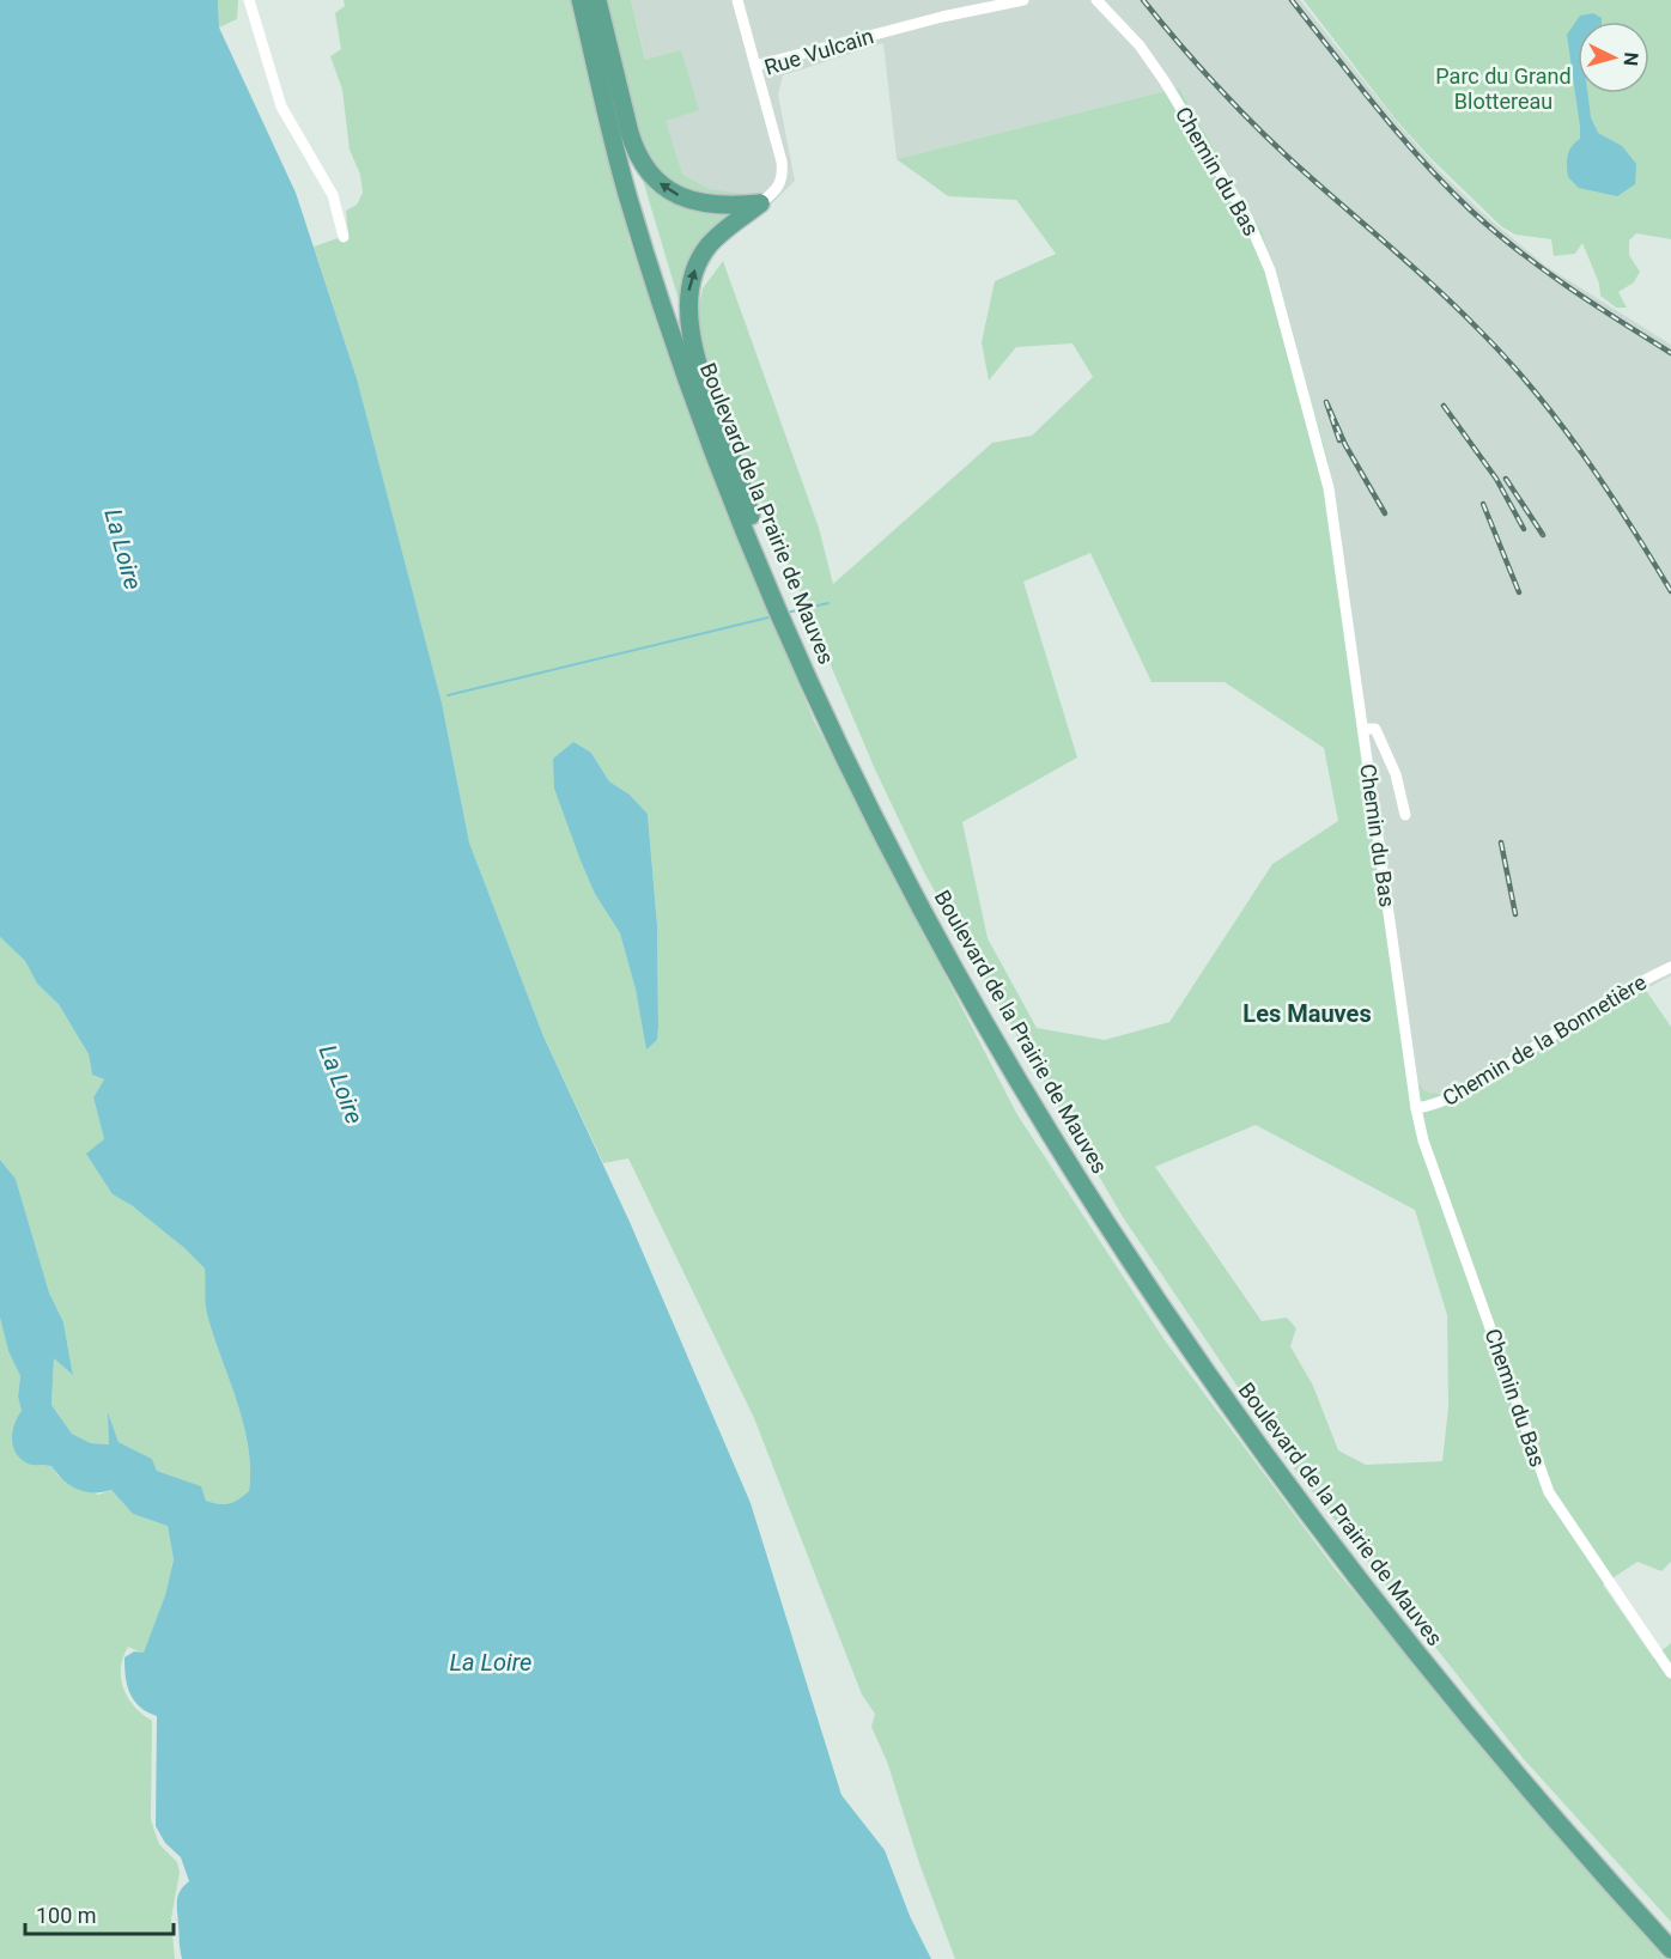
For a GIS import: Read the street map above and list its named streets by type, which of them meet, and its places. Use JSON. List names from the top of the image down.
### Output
{
  "streets": {
    "main road": ["Boulevard de la Prairie de Mauves"],
    "street": ["Rue Vulcain", "Chemin du Bas", "Chemin de la Bonnetière"]
  },
  "crossings": [
    ["Chemin du Bas", "Chemin de la Bonnetière"]
  ],
  "districts": ["Les Mauves"],
  "water": ["La Loire"],
  "parks": ["Parc du Grand Blottereau"],
  "scale_bar": "100 m",
  "north": "right"
}
